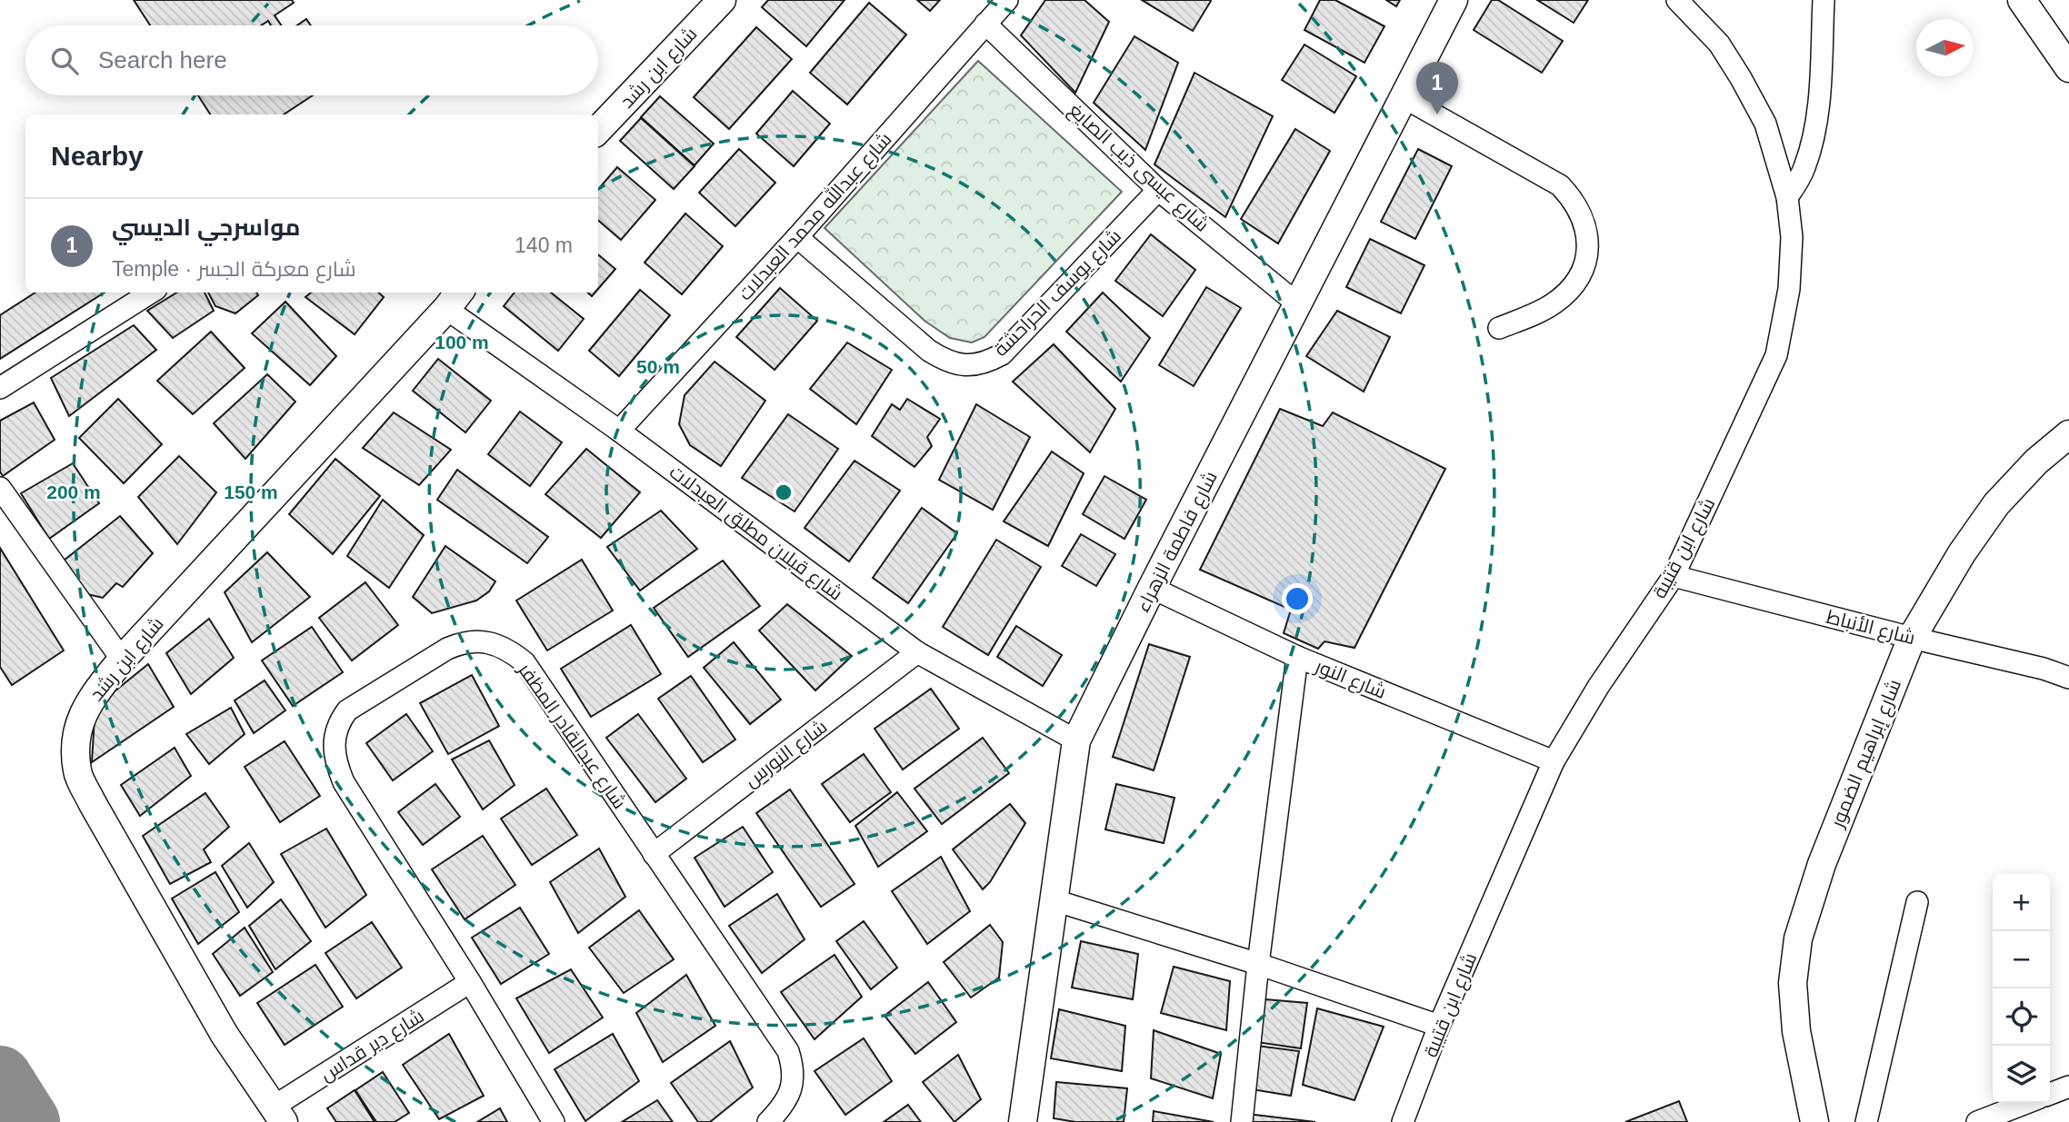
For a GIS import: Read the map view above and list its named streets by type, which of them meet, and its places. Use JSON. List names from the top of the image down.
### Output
{
  "streets": {
    "street": [
      "شارع ابن رشد",
      "شارع عيسى ذيب الصايغ",
      "شارع عبدالله محمد العبدلات",
      "شارع يوسف الحراحشة",
      "شارع قبلان مطلق العبدلات",
      "شارع فاطمة الزهراء",
      "شارع ابن قتيبة",
      "شارع الأنباط",
      "شارع النور",
      "شارع عبدالقادر المظفر",
      "شارع النورس",
      "شارع إبراهيم الضمور",
      "شارع دير قداس"
    ]
  },
  "crossings": [
    ["شارع ابن رشد", "شارع قبلان مطلق العبدلات"],
    ["شارع ابن رشد", "شارع دير قداس"],
    ["شارع عيسى ذيب الصايغ", "شارع عبدالله محمد العبدلات"],
    ["شارع عيسى ذيب الصايغ", "شارع يوسف الحراحشة"],
    ["شارع عيسى ذيب الصايغ", "شارع فاطمة الزهراء"],
    ["شارع عبدالله محمد العبدلات", "شارع يوسف الحراحشة"],
    ["شارع عبدالله محمد العبدلات", "شارع قبلان مطلق العبدلات"],
    ["شارع قبلان مطلق العبدلات", "شارع فاطمة الزهراء"],
    ["شارع قبلان مطلق العبدلات", "شارع النورس"],
    ["شارع فاطمة الزهراء", "شارع النور"],
    ["شارع ابن قتيبة", "شارع الأنباط"],
    ["شارع ابن قتيبة", "شارع النور"],
    ["شارع الأنباط", "شارع إبراهيم الضمور"],
    ["شارع عبدالقادر المظفر", "شارع النورس"],
    ["شارع عبدالقادر المظفر", "شارع دير قداس"]
  ],
  "north": "right",
  "page": {
    "search": "Search here",
    "pins": "1",
    "heading": "Nearby",
    "list": [
      {
        "mark": "1",
        "name": "مواسرجي الديسي",
        "note": "Temple · شارع معركة الجسر",
        "value": "140 m"
      }
    ],
    "map_buttons": ["+", "−"]
  },
  "rings": [
    "100 m",
    "50 m",
    "200 m",
    "150 m"
  ]
}
